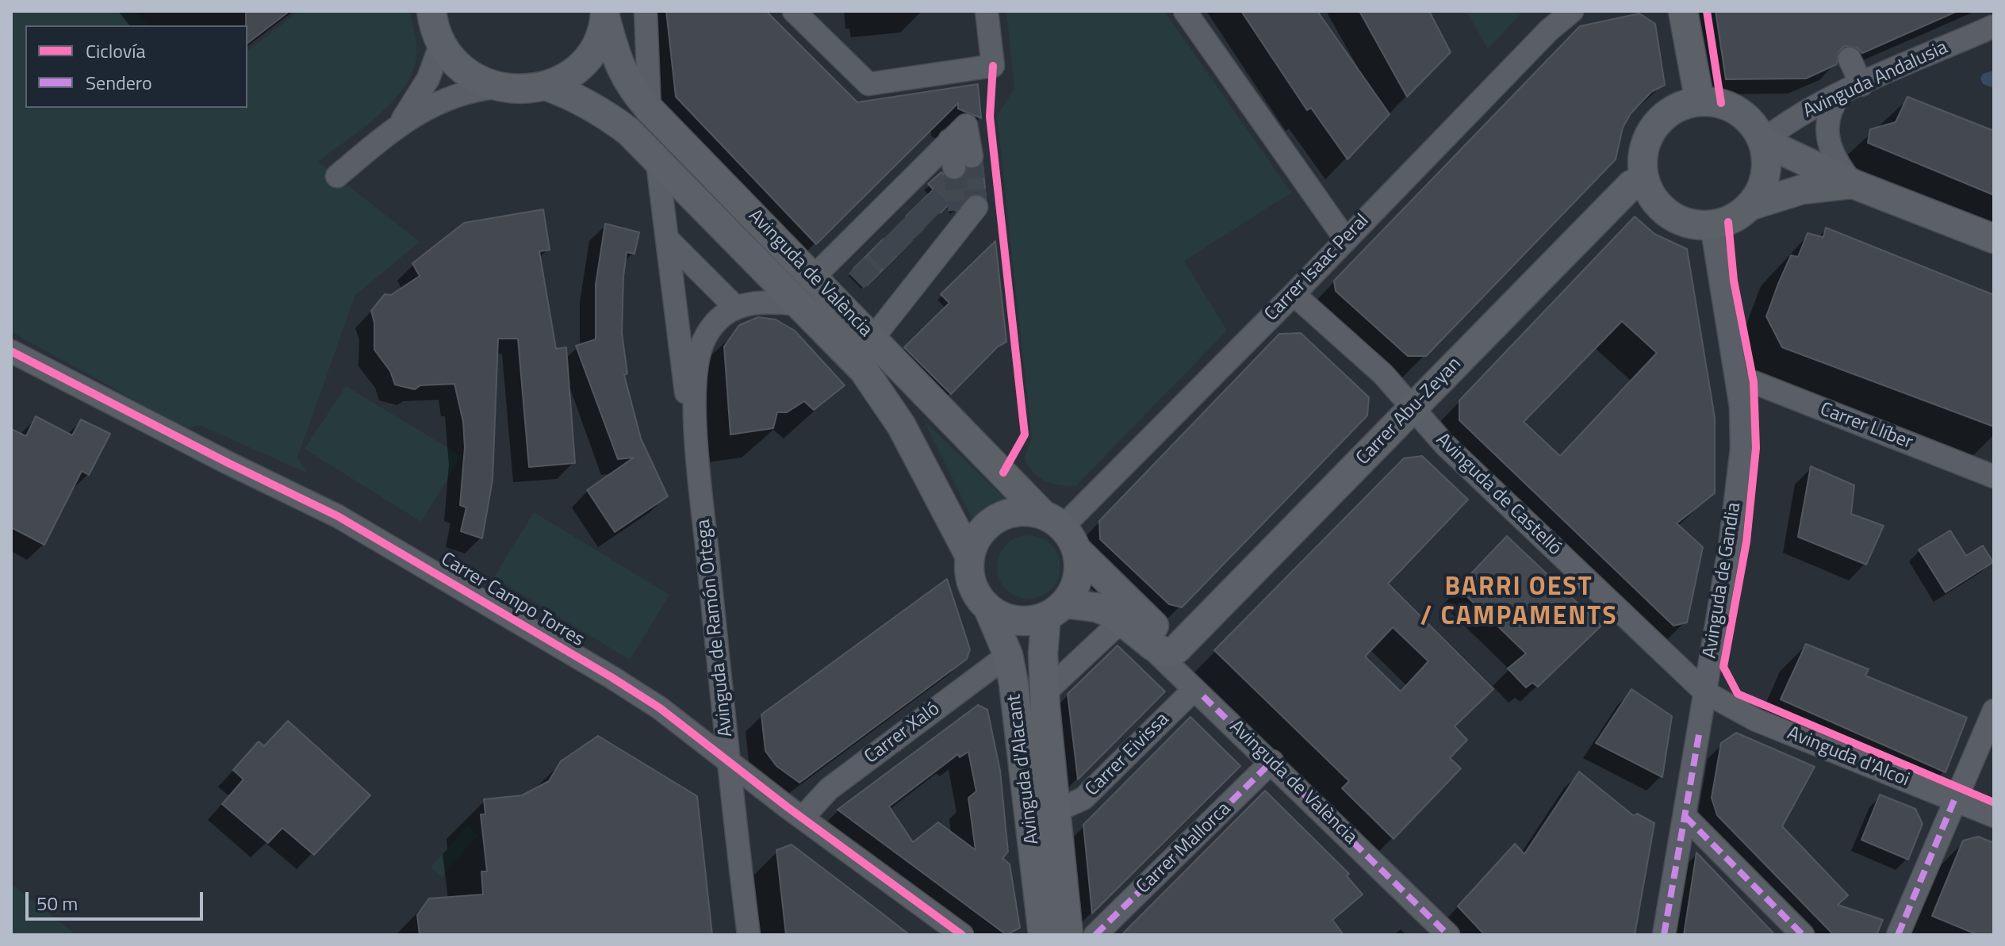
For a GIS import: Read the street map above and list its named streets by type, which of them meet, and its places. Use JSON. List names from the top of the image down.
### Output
{
  "streets": {
    "main road": ["Avinguda de València", "Carrer Abu-Zeyan", "Avinguda d'Alacant"],
    "street": [
      "Avinguda Andalusia",
      "Carrer Isaac Peral",
      "Carrer Llíber",
      "Avinguda de Castelló",
      "Avinguda de Gandia",
      "Carrer Campo Torres",
      "Avinguda de Ramón Ortega",
      "Carrer Xaló",
      "Carrer Eivissa",
      "Avinguda d'Alcoi",
      "Carrer Mallorca"
    ]
  },
  "crossings": [
    ["Avinguda Andalusia", "Carrer Abu-Zeyan"],
    ["Avinguda Andalusia", "Avinguda de Gandia"],
    ["Carrer Isaac Peral", "Avinguda de València"],
    ["Carrer Isaac Peral", "Avinguda de Castelló"],
    ["Carrer Isaac Peral", "Avinguda d'Alacant"],
    ["Avinguda de València", "Carrer Abu-Zeyan"],
    ["Avinguda de València", "Avinguda de Ramón Ortega"],
    ["Avinguda de València", "Carrer Eivissa"],
    ["Avinguda de València", "Avinguda d'Alacant"],
    ["Avinguda de València", "Carrer Mallorca"],
    ["Carrer Abu-Zeyan", "Avinguda de Castelló"],
    ["Carrer Abu-Zeyan", "Avinguda de Gandia"],
    ["Carrer Llíber", "Avinguda de Gandia"],
    ["Avinguda de Castelló", "Avinguda de Gandia"],
    ["Avinguda de Castelló", "Avinguda d'Alcoi"],
    ["Avinguda de Gandia", "Avinguda d'Alcoi"],
    ["Carrer Campo Torres", "Avinguda de Ramón Ortega"],
    ["Carrer Campo Torres", "Carrer Xaló"],
    ["Carrer Xaló", "Avinguda d'Alacant"],
    ["Carrer Eivissa", "Avinguda d'Alacant"]
  ],
  "districts": ["BARRI OEST / CAMPAMENTS"],
  "legend": ["Ciclovía", "Sendero"],
  "scale_bar": "50 m"
}
